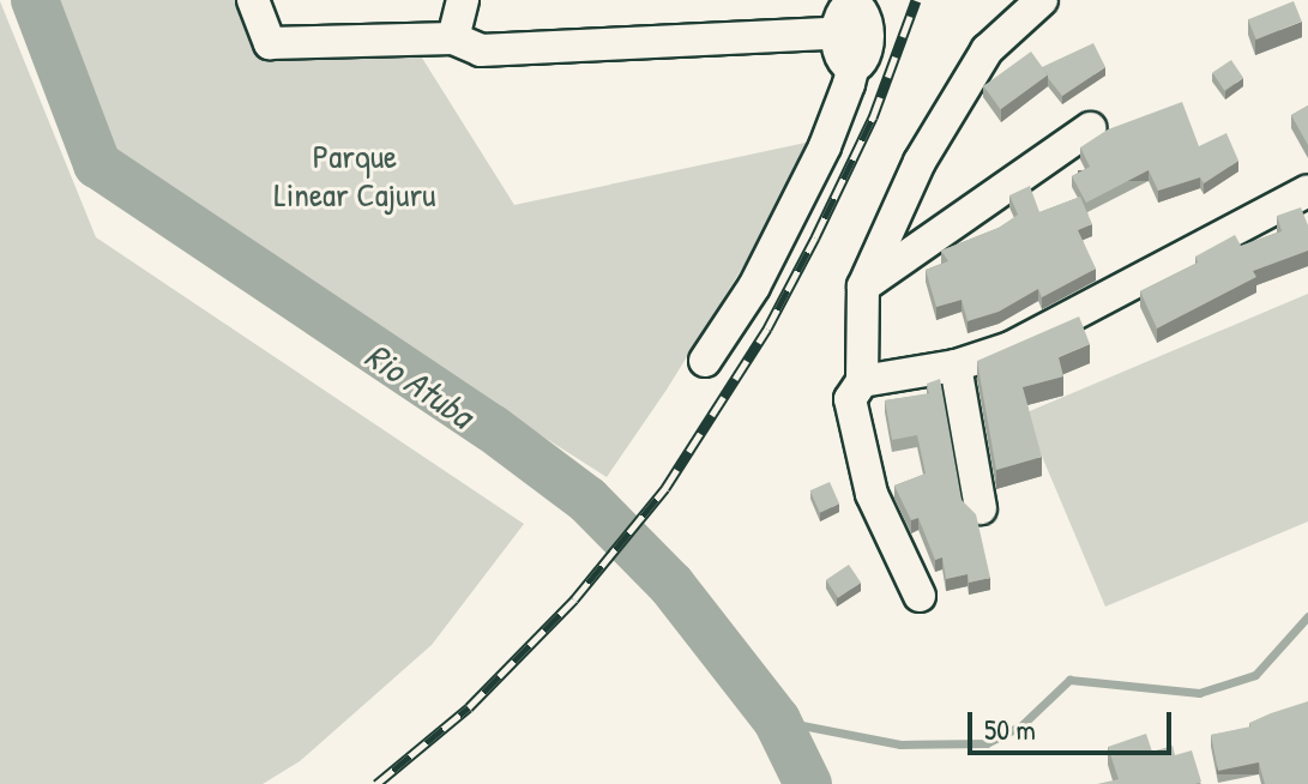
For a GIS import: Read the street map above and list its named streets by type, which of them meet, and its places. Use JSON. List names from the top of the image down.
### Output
{
  "water": ["Rio Atuba"],
  "parks": ["Parque Linear Cajuru"],
  "scale_bar": "50 m"
}
